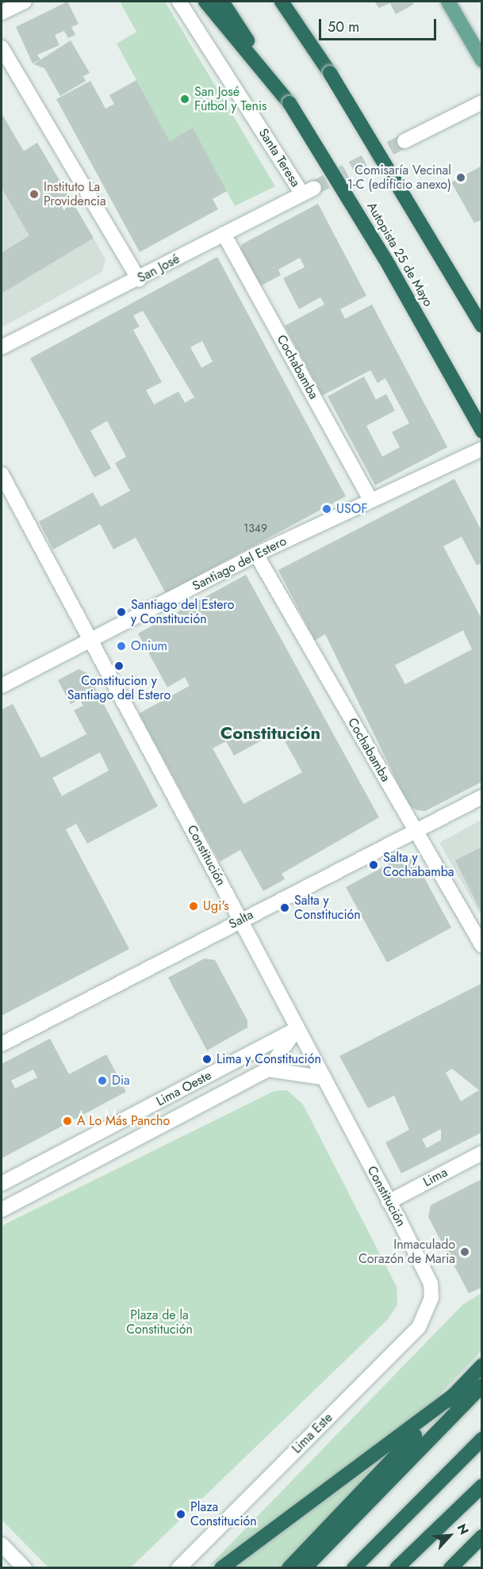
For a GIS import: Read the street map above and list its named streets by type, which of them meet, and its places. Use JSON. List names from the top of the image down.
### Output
{
  "streets": {
    "highway": ["Autopista 25 de Mayo"],
    "street": [
      "Santa Teresa",
      "San José",
      "Cochabamba",
      "Santiago del Estero",
      "Constitución",
      "Salta",
      "Lima Oeste",
      "Lima",
      "Lima Este"
    ]
  },
  "crossings": [
    ["Santa Teresa", "San José"],
    ["San José", "Cochabamba"],
    ["Cochabamba", "Santiago del Estero"],
    ["Cochabamba", "Salta"],
    ["Santiago del Estero", "Constitución"],
    ["Constitución", "Salta"],
    ["Constitución", "Lima Oeste"],
    ["Constitución", "Lima"],
    ["Constitución", "Lima Este"]
  ],
  "districts": ["Constitución"],
  "parks": ["Plaza de la Constitución"],
  "places": [
    "San José Fútbol y Tenis",
    "Comisaría Vecinal 1-C (edificio anexo)",
    "Instituto La Providencia",
    "USOF",
    "Santiago del Estero y Constitución",
    "Onium",
    "Constitucion y Santiago del Estero",
    "Salta y Cochabamba",
    "Ugi's",
    "Salta y Constitución",
    "Lima y Constitución",
    "Dia",
    "A Lo Más Pancho",
    "Inmaculado Corazón de Maria",
    "Plaza Constitución"
  ],
  "house_numbers": ["1349"],
  "scale_bar": "50 m",
  "north": "top right"
}
